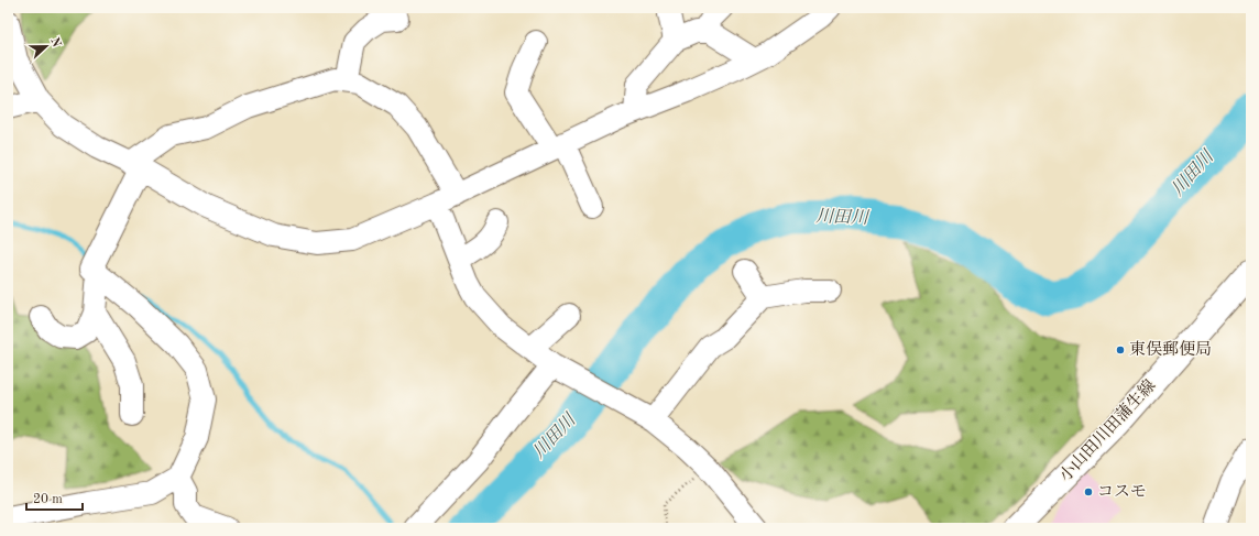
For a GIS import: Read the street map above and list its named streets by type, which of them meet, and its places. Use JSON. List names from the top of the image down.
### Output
{
  "streets": {
    "main road": ["小山田川田蒲生線"]
  },
  "water": ["川田川"],
  "places": ["東俣郵便局", "コスモ"],
  "scale_bar": "20 m",
  "north": "right"
}
